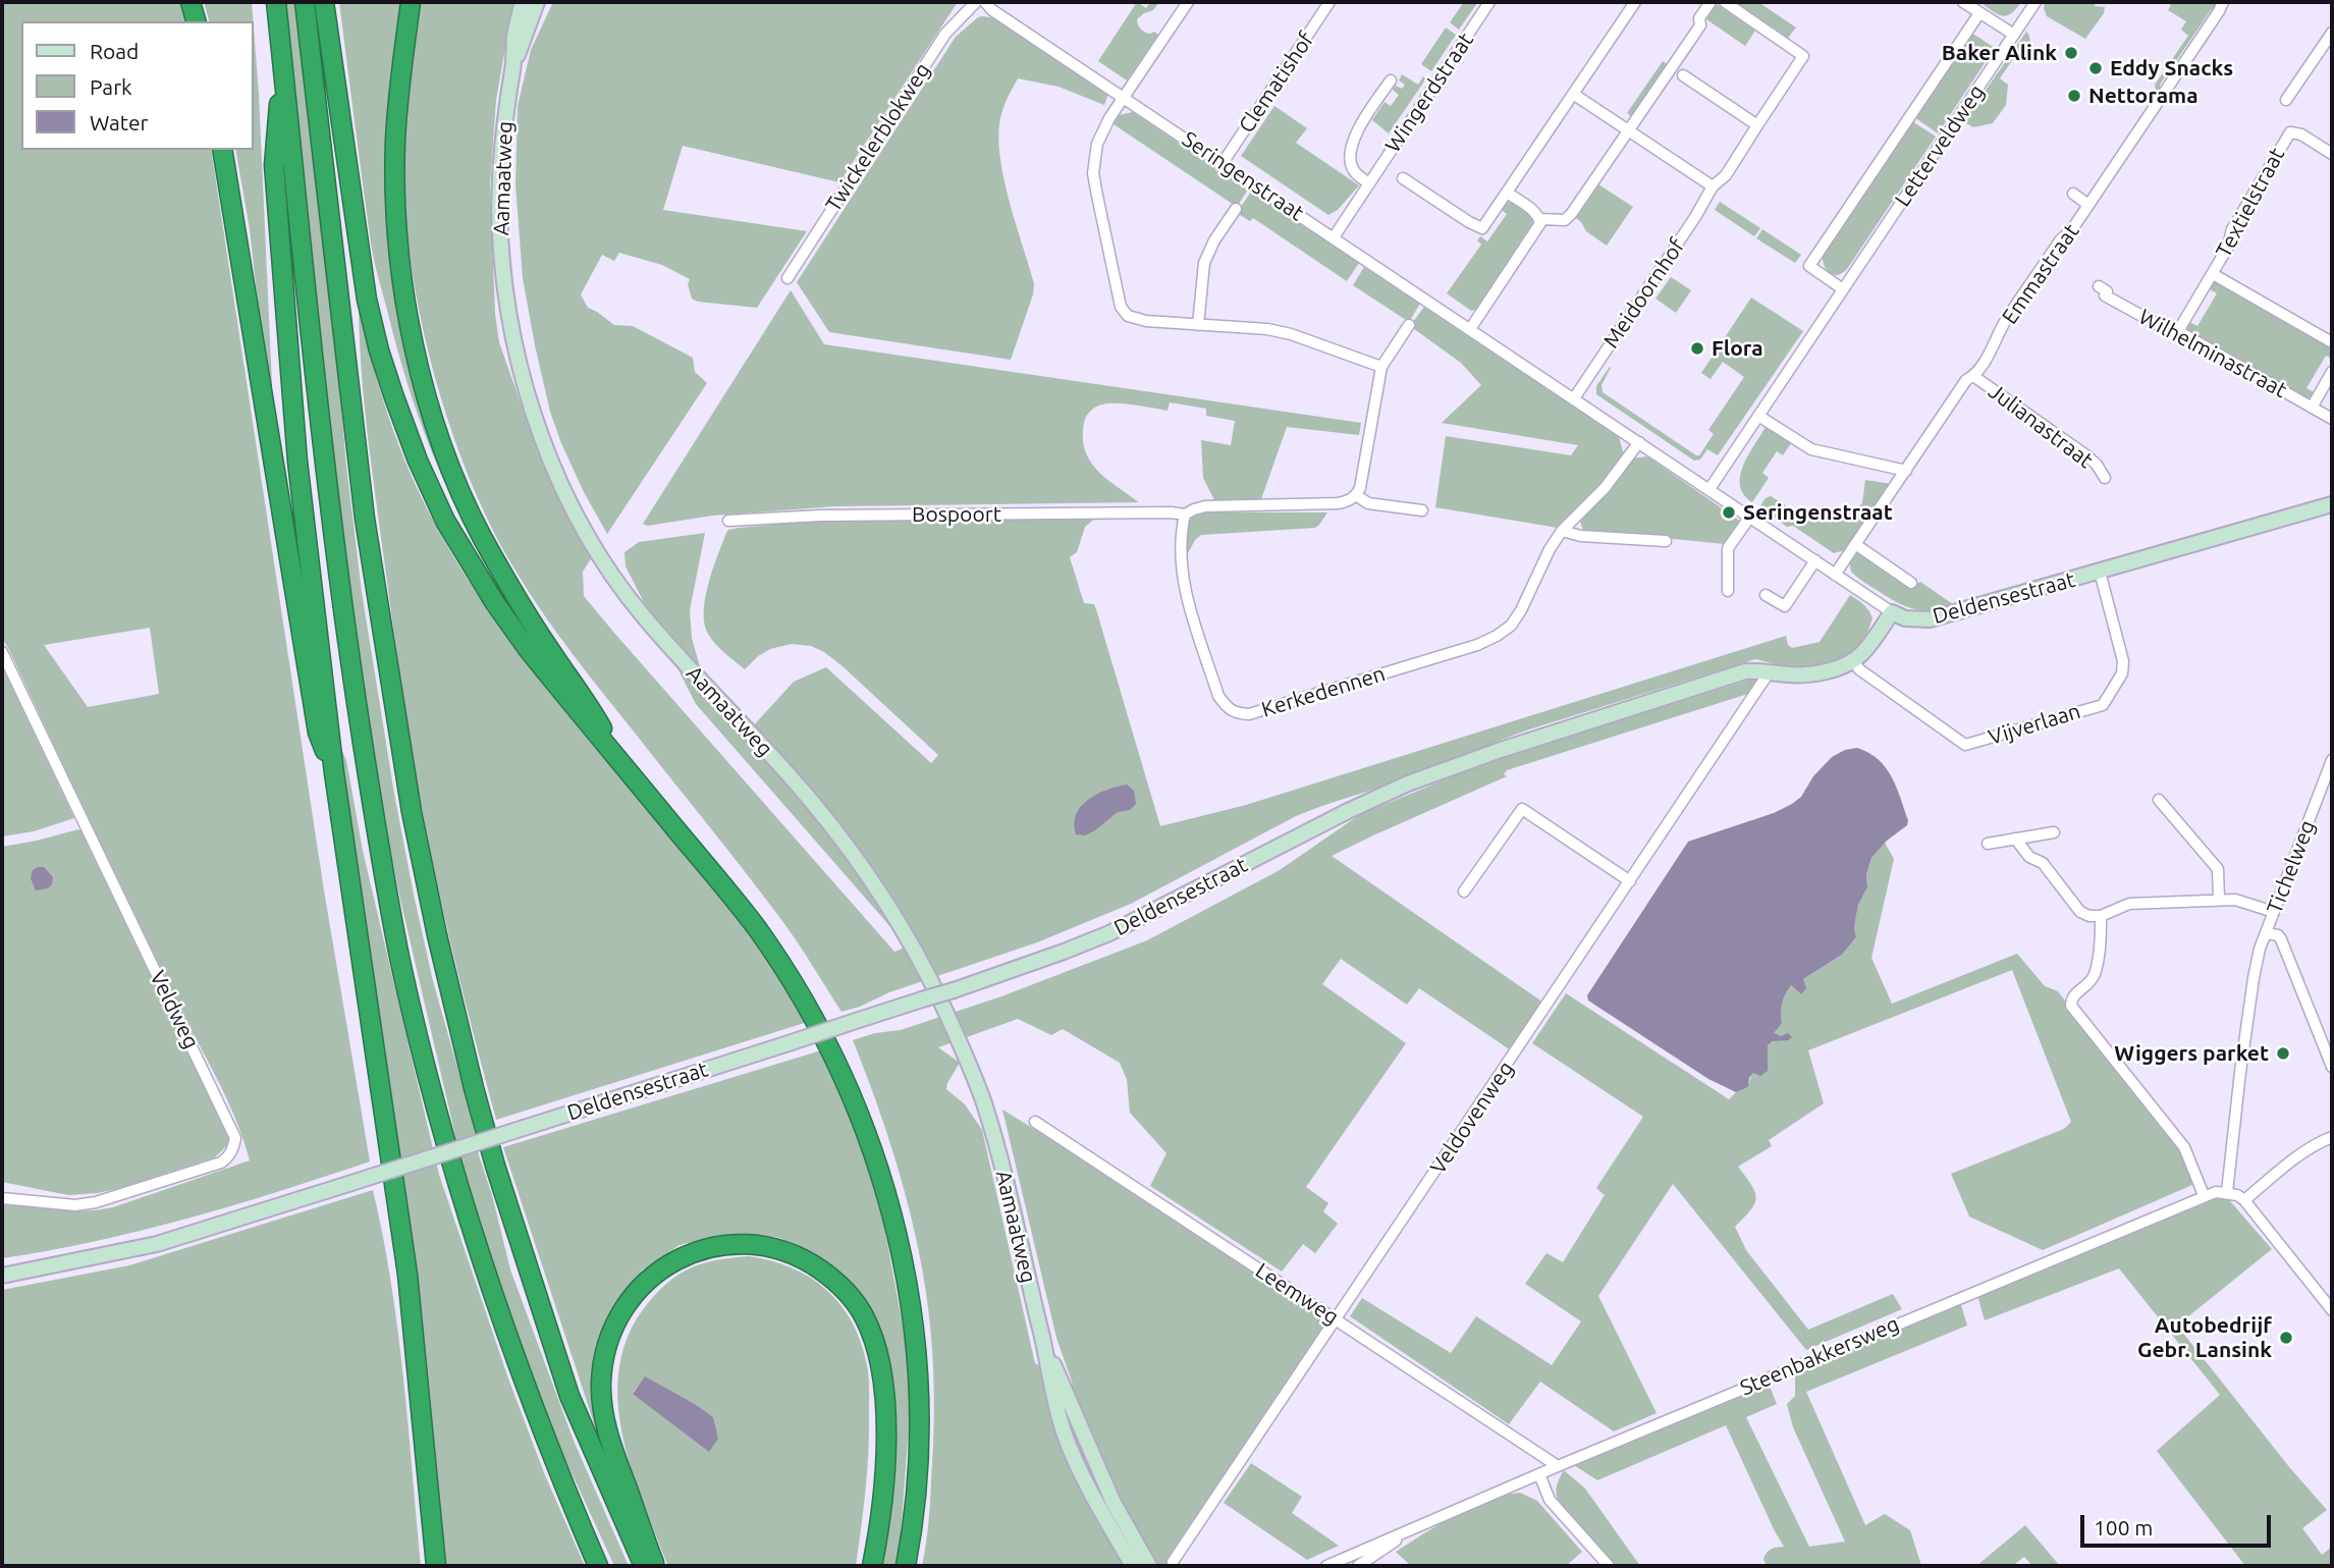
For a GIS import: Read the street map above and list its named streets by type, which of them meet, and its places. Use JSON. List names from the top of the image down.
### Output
{
  "streets": {
    "street": [
      "Clematishof",
      "Wingerdstraat",
      "Twickelerblokweg",
      "Letterveldweg",
      "Seringenstraat",
      "Aamaatweg",
      "Textielstraat",
      "Emmastraat",
      "Meidoornhof",
      "Wilhelminastraat",
      "Julianastraat",
      "Bospoort",
      "Deldensestraat",
      "Kerkedennen",
      "Vijverlaan",
      "Tichelweg",
      "Veldweg",
      "Veldovenweg",
      "Leemweg",
      "Steenbakkersweg"
    ]
  },
  "crossings": [
    ["Clematishof", "Seringenstraat"],
    ["Wingerdstraat", "Seringenstraat"],
    ["Letterveldweg", "Seringenstraat"],
    ["Seringenstraat", "Emmastraat"],
    ["Seringenstraat", "Meidoornhof"],
    ["Seringenstraat", "Deldensestraat"],
    ["Seringenstraat", "Kerkedennen"],
    ["Textielstraat", "Wilhelminastraat"],
    ["Emmastraat", "Julianastraat"],
    ["Bospoort", "Kerkedennen"],
    ["Deldensestraat", "Vijverlaan"],
    ["Deldensestraat", "Veldovenweg"],
    ["Tichelweg", "Steenbakkersweg"],
    ["Veldovenweg", "Leemweg"],
    ["Leemweg", "Steenbakkersweg"]
  ],
  "places": [
    "Baker Alink",
    "Eddy Snacks",
    "Nettorama",
    "Flora",
    "Seringenstraat",
    "Wiggers parket",
    "Autobedrijf Gebr. Lansink"
  ],
  "legend": ["Road", "Park", "Water"],
  "scale_bar": "100 m"
}
